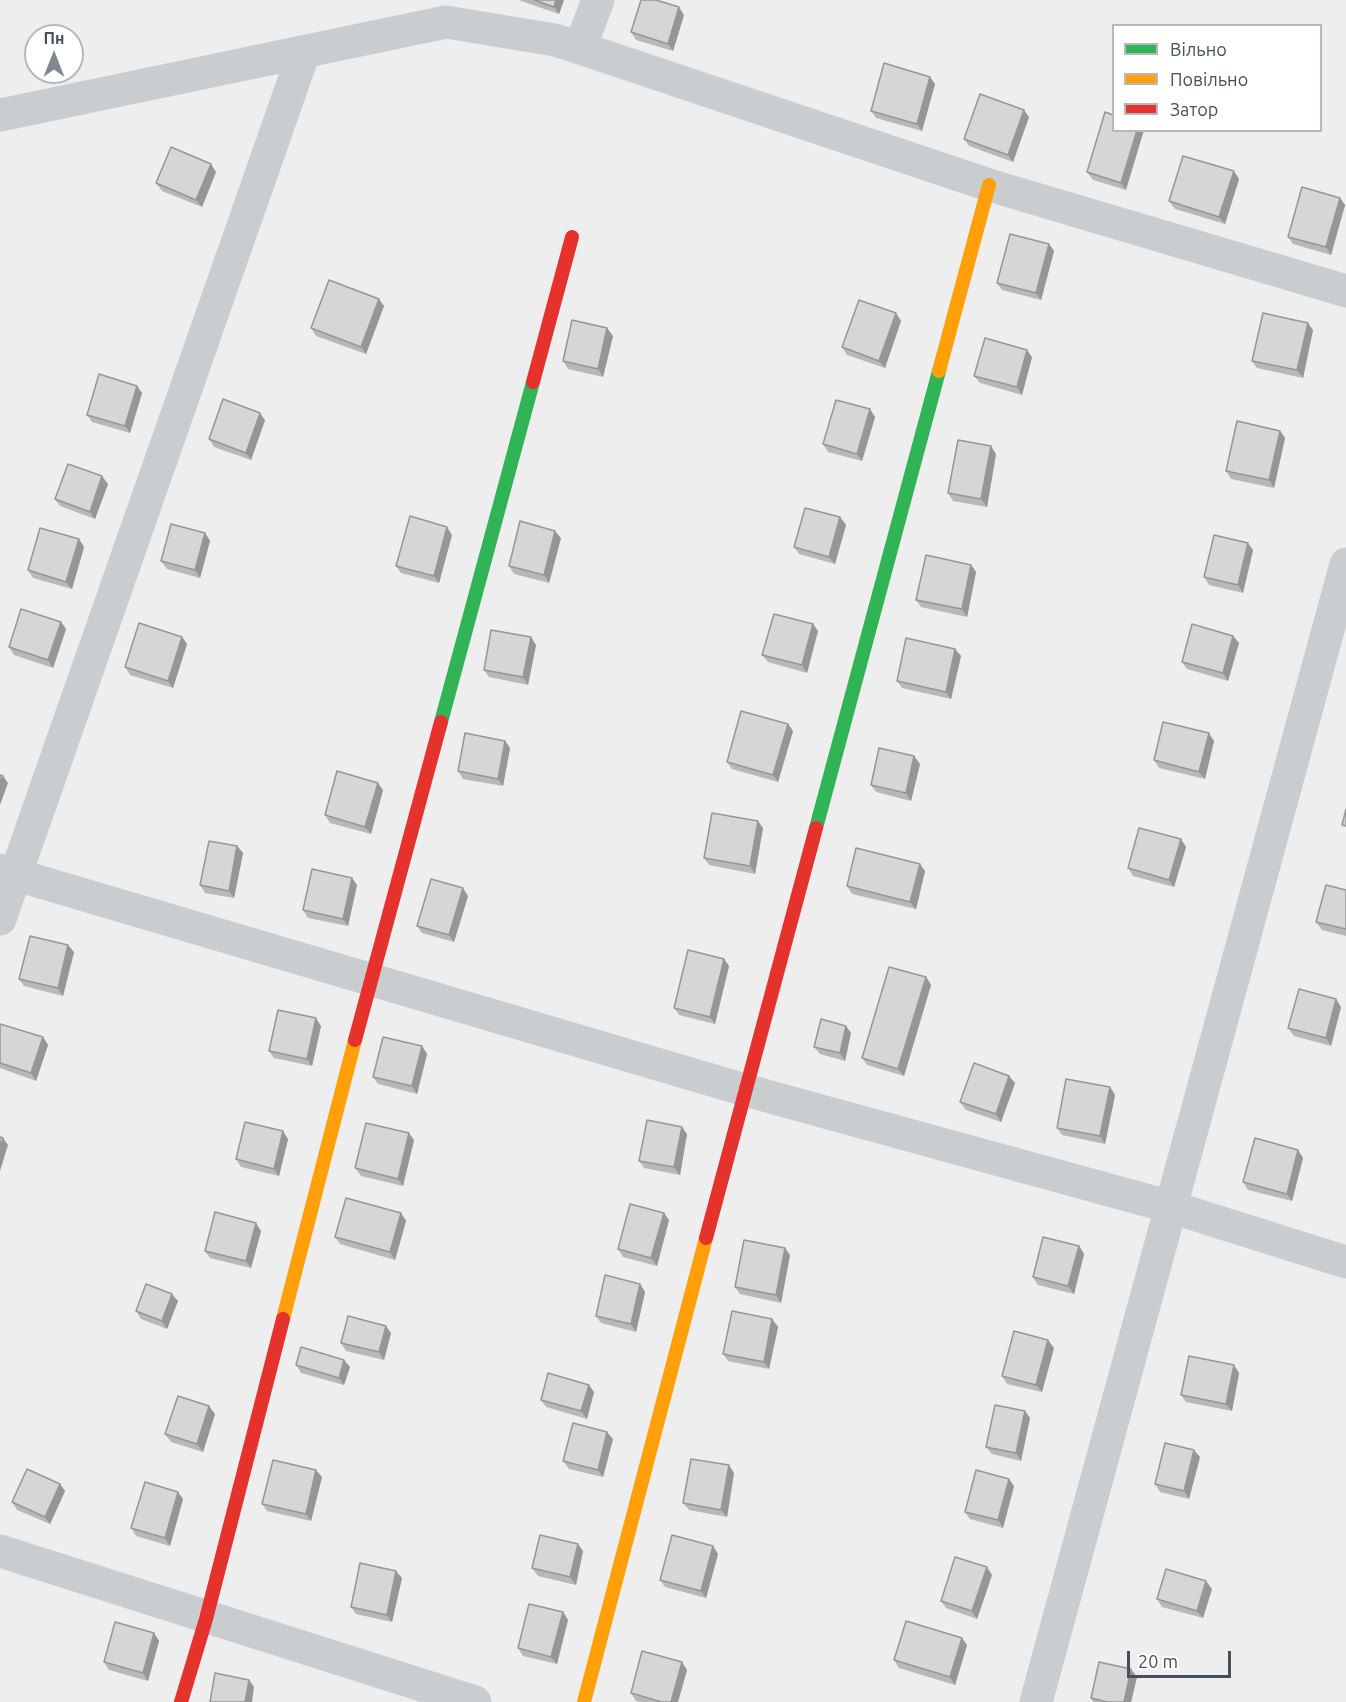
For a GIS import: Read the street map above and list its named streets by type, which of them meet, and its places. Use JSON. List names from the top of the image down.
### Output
{
  "legend": ["Вільно", "Повільно", "Затор"],
  "scale_bar": "20 m",
  "north": "top"
}
